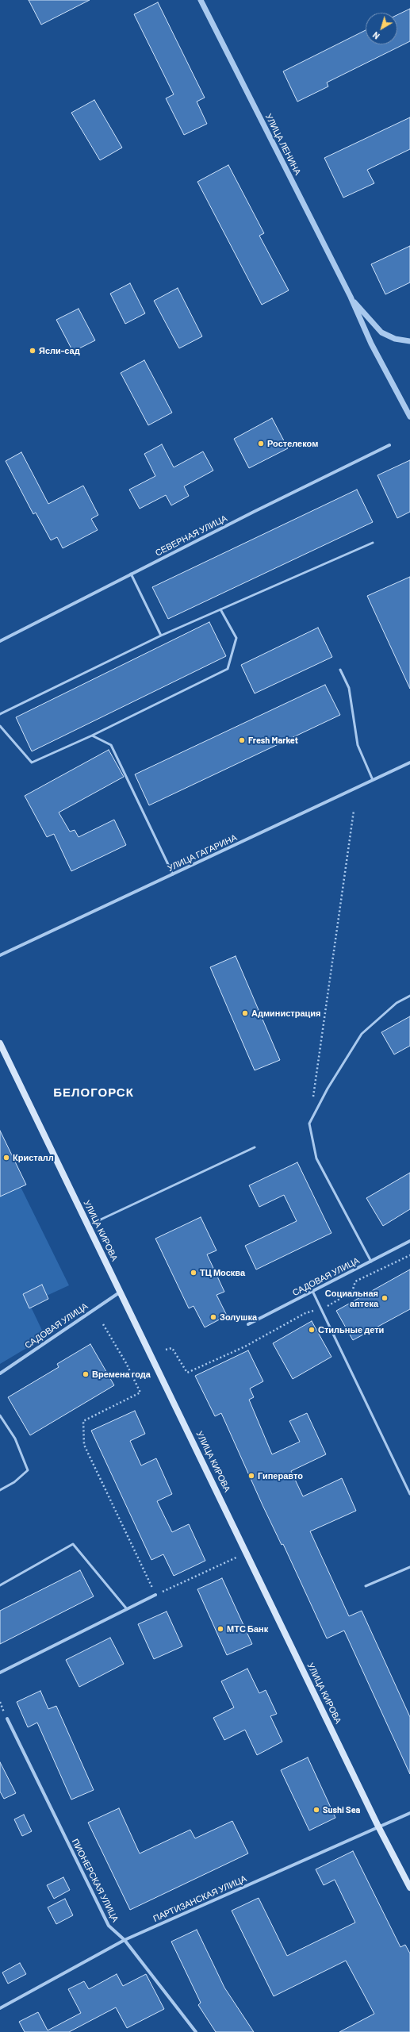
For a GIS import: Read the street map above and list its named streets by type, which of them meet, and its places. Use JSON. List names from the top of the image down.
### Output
{
  "streets": {
    "main road": ["УЛИЦА КИРОВА"],
    "street": [
      "УЛИЦА ЛЕНИНА",
      "СЕВЕРНАЯ УЛИЦА",
      "УЛИЦА ГАГАРИНА",
      "САДОВАЯ УЛИЦА",
      "ПИОНЕРСКАЯ УЛИЦА",
      "ПАРТИЗАНСКАЯ УЛИЦА"
    ]
  },
  "crossings": [
    ["УЛИЦА КИРОВА", "САДОВАЯ УЛИЦА"],
    ["УЛИЦА КИРОВА", "ПАРТИЗАНСКАЯ УЛИЦА"],
    ["ПИОНЕРСКАЯ УЛИЦА", "ПАРТИЗАНСКАЯ УЛИЦА"]
  ],
  "districts": ["БЕЛОГОРСК"],
  "places": [
    "Ясли-сад",
    "Ростелеком",
    "Fresh Market",
    "Администрация",
    "Кристалл",
    "ТЦ Москва",
    "Социальная аптека",
    "Золушка",
    "Стильные дети",
    "Времена года",
    "Гиперавто",
    "МТС Банк",
    "Sushi Sea"
  ],
  "north": "bottom left"
}
